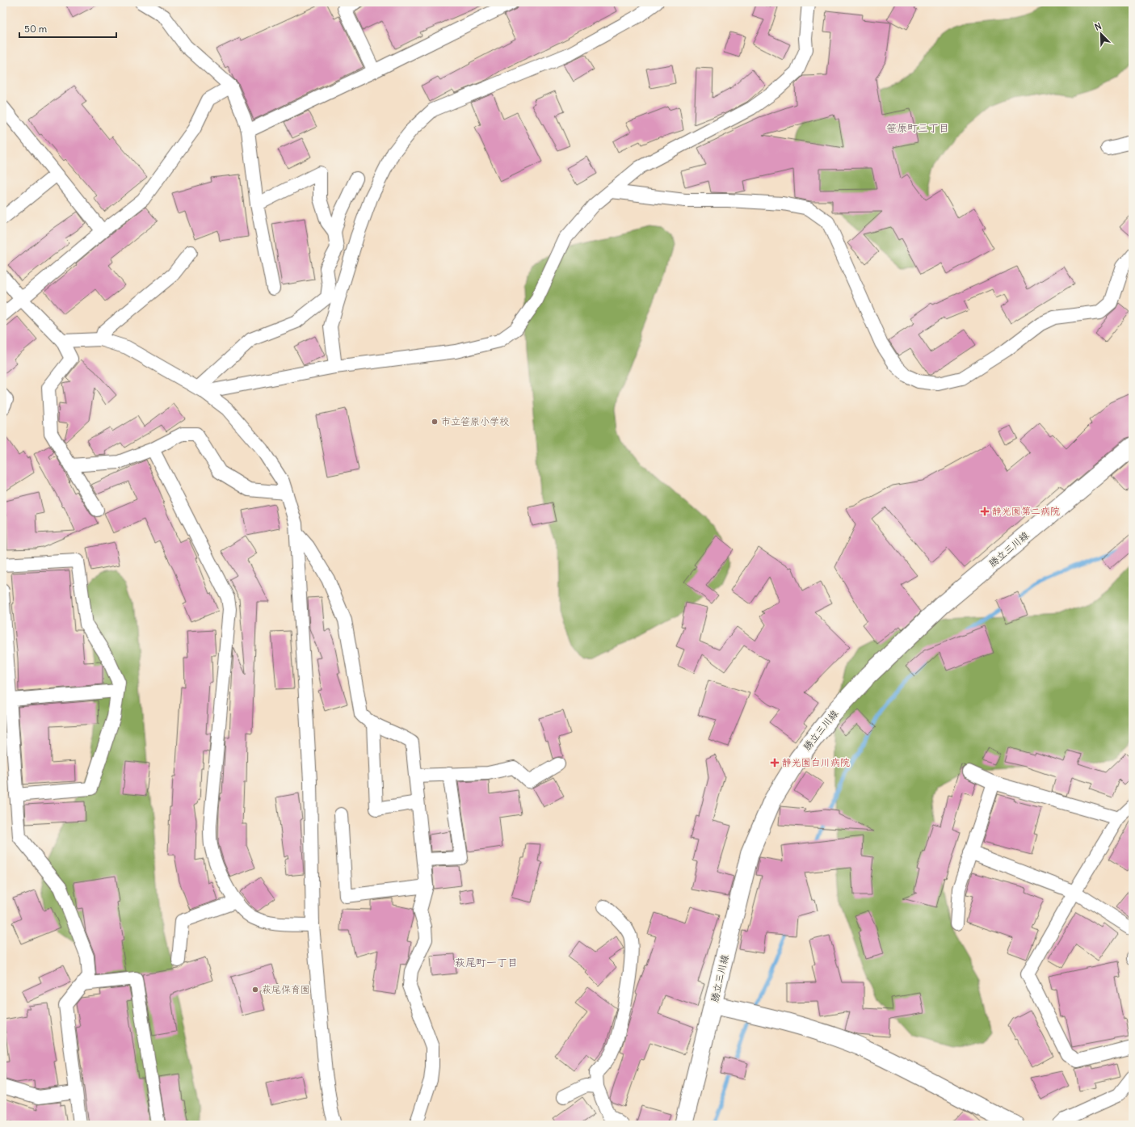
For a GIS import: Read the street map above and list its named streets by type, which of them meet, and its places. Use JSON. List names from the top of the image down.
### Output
{
  "streets": {
    "main road": ["勝立三川線"]
  },
  "districts": ["笹原町三丁目", "萩尾町一丁目"],
  "places": {
    "other": ["市立笹原小学校", "萩尾保育園"],
    "health": ["静光園第二病院", "静光園白川病院"]
  },
  "scale_bar": "50 m",
  "north": "top left"
}
